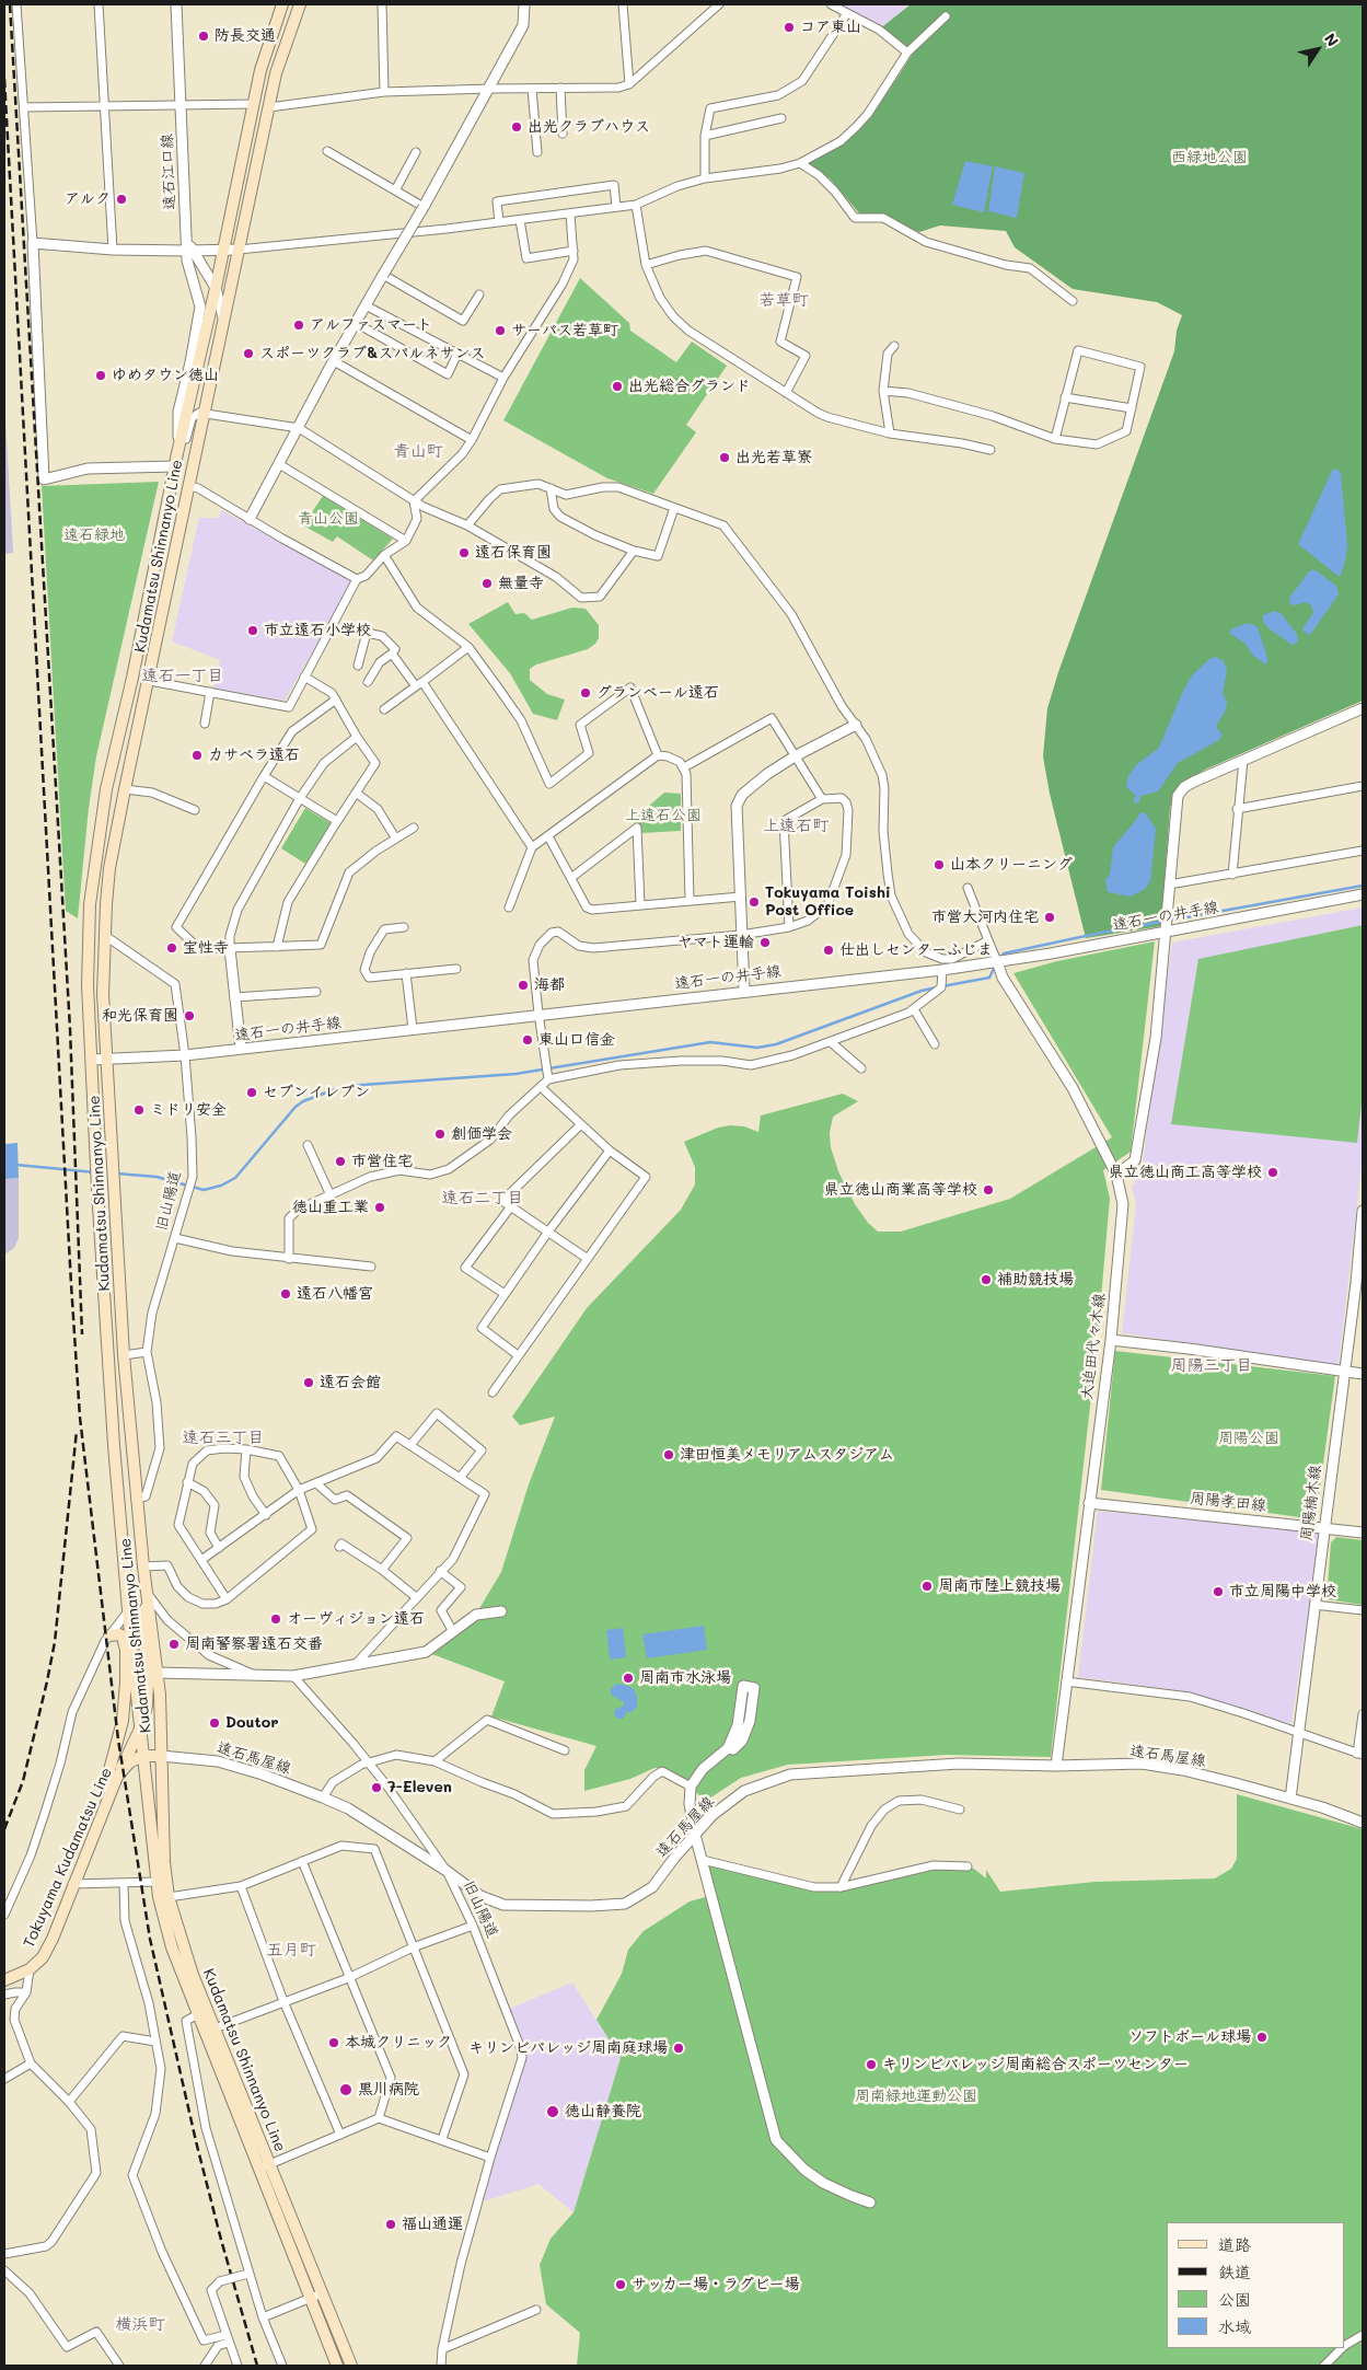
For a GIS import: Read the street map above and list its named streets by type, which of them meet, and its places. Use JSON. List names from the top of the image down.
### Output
{
  "streets": {
    "main road": ["Kudamatsu Shinnanyo Line", "Tokuyama Kudamatsu Line"],
    "street": [
      "遠石江口線",
      "遠石一の井手線",
      "旧山陽道",
      "大迫田代々木線",
      "周陽孝田線",
      "周陽楠木線",
      "遠石馬屋線"
    ]
  },
  "crossings": [
    ["遠石江口線", "Kudamatsu Shinnanyo Line"],
    ["Kudamatsu Shinnanyo Line", "遠石一の井手線"],
    ["Kudamatsu Shinnanyo Line", "旧山陽道"],
    ["Kudamatsu Shinnanyo Line", "遠石馬屋線"],
    ["Kudamatsu Shinnanyo Line", "Tokuyama Kudamatsu Line"],
    ["遠石一の井手線", "旧山陽道"],
    ["遠石一の井手線", "大迫田代々木線"],
    ["旧山陽道", "遠石馬屋線"],
    ["大迫田代々木線", "周陽孝田線"],
    ["大迫田代々木線", "遠石馬屋線"],
    ["周陽孝田線", "周陽楠木線"],
    ["周陽楠木線", "遠石馬屋線"]
  ],
  "districts": [
    "若草町",
    "青山町",
    "遠石一丁目",
    "上遠石町",
    "遠石二丁目",
    "周陽三丁目",
    "遠石三丁目",
    "五月町",
    "横浜町"
  ],
  "parks": [
    "西緑地公園",
    "青山公園",
    "遠石緑地",
    "上遠石公園",
    "周陽公園",
    "周南緑地運動公園"
  ],
  "places": [
    "コア東山",
    "防長交通",
    "出光クラブハウス",
    "アルク",
    "アルファスマート",
    "サーパス若草町",
    "スポーツクラブ&スパルネサンス",
    "ゆめタウン徳山",
    "出光総合グランド",
    "出光若草寮",
    "遠石保育園",
    "無量寺",
    "市立遠石小学校",
    "グランベール遠石",
    "カサベラ遠石",
    "山本クリーニング",
    "Tokuyama Toishi Post Office",
    "市営大河内住宅",
    "ヤマト運輸",
    "宝性寺",
    "仕出しセンターふじま",
    "海都",
    "和光保育園",
    "東山口信金",
    "セブンイレブン",
    "ミドリ安全",
    "創価学会",
    "市営住宅",
    "県立徳山商工高等学校",
    "県立徳山商業高等学校",
    "徳山重工業",
    "補助競技場",
    "遠石八幡宮",
    "遠石会館",
    "津田恒美メモリアムスタジアム",
    "周南市陸上競技場",
    "市立周陽中学校",
    "オーヴィジョン遠石",
    "周南警察署遠石交番",
    "周南市水泳場",
    "Doutor",
    "7-Eleven",
    "ソフトボール球場",
    "本城クリニック",
    "キリンビバレッジ周南庭球場",
    "キリンビバレッジ周南総合スポーツセンター",
    "黒川病院",
    "徳山静養院",
    "福山通運",
    "サッカー場・ラグビー場"
  ],
  "legend": [
    "道路",
    "鉄道",
    "公園",
    "水域"
  ],
  "north": "top right"
}
